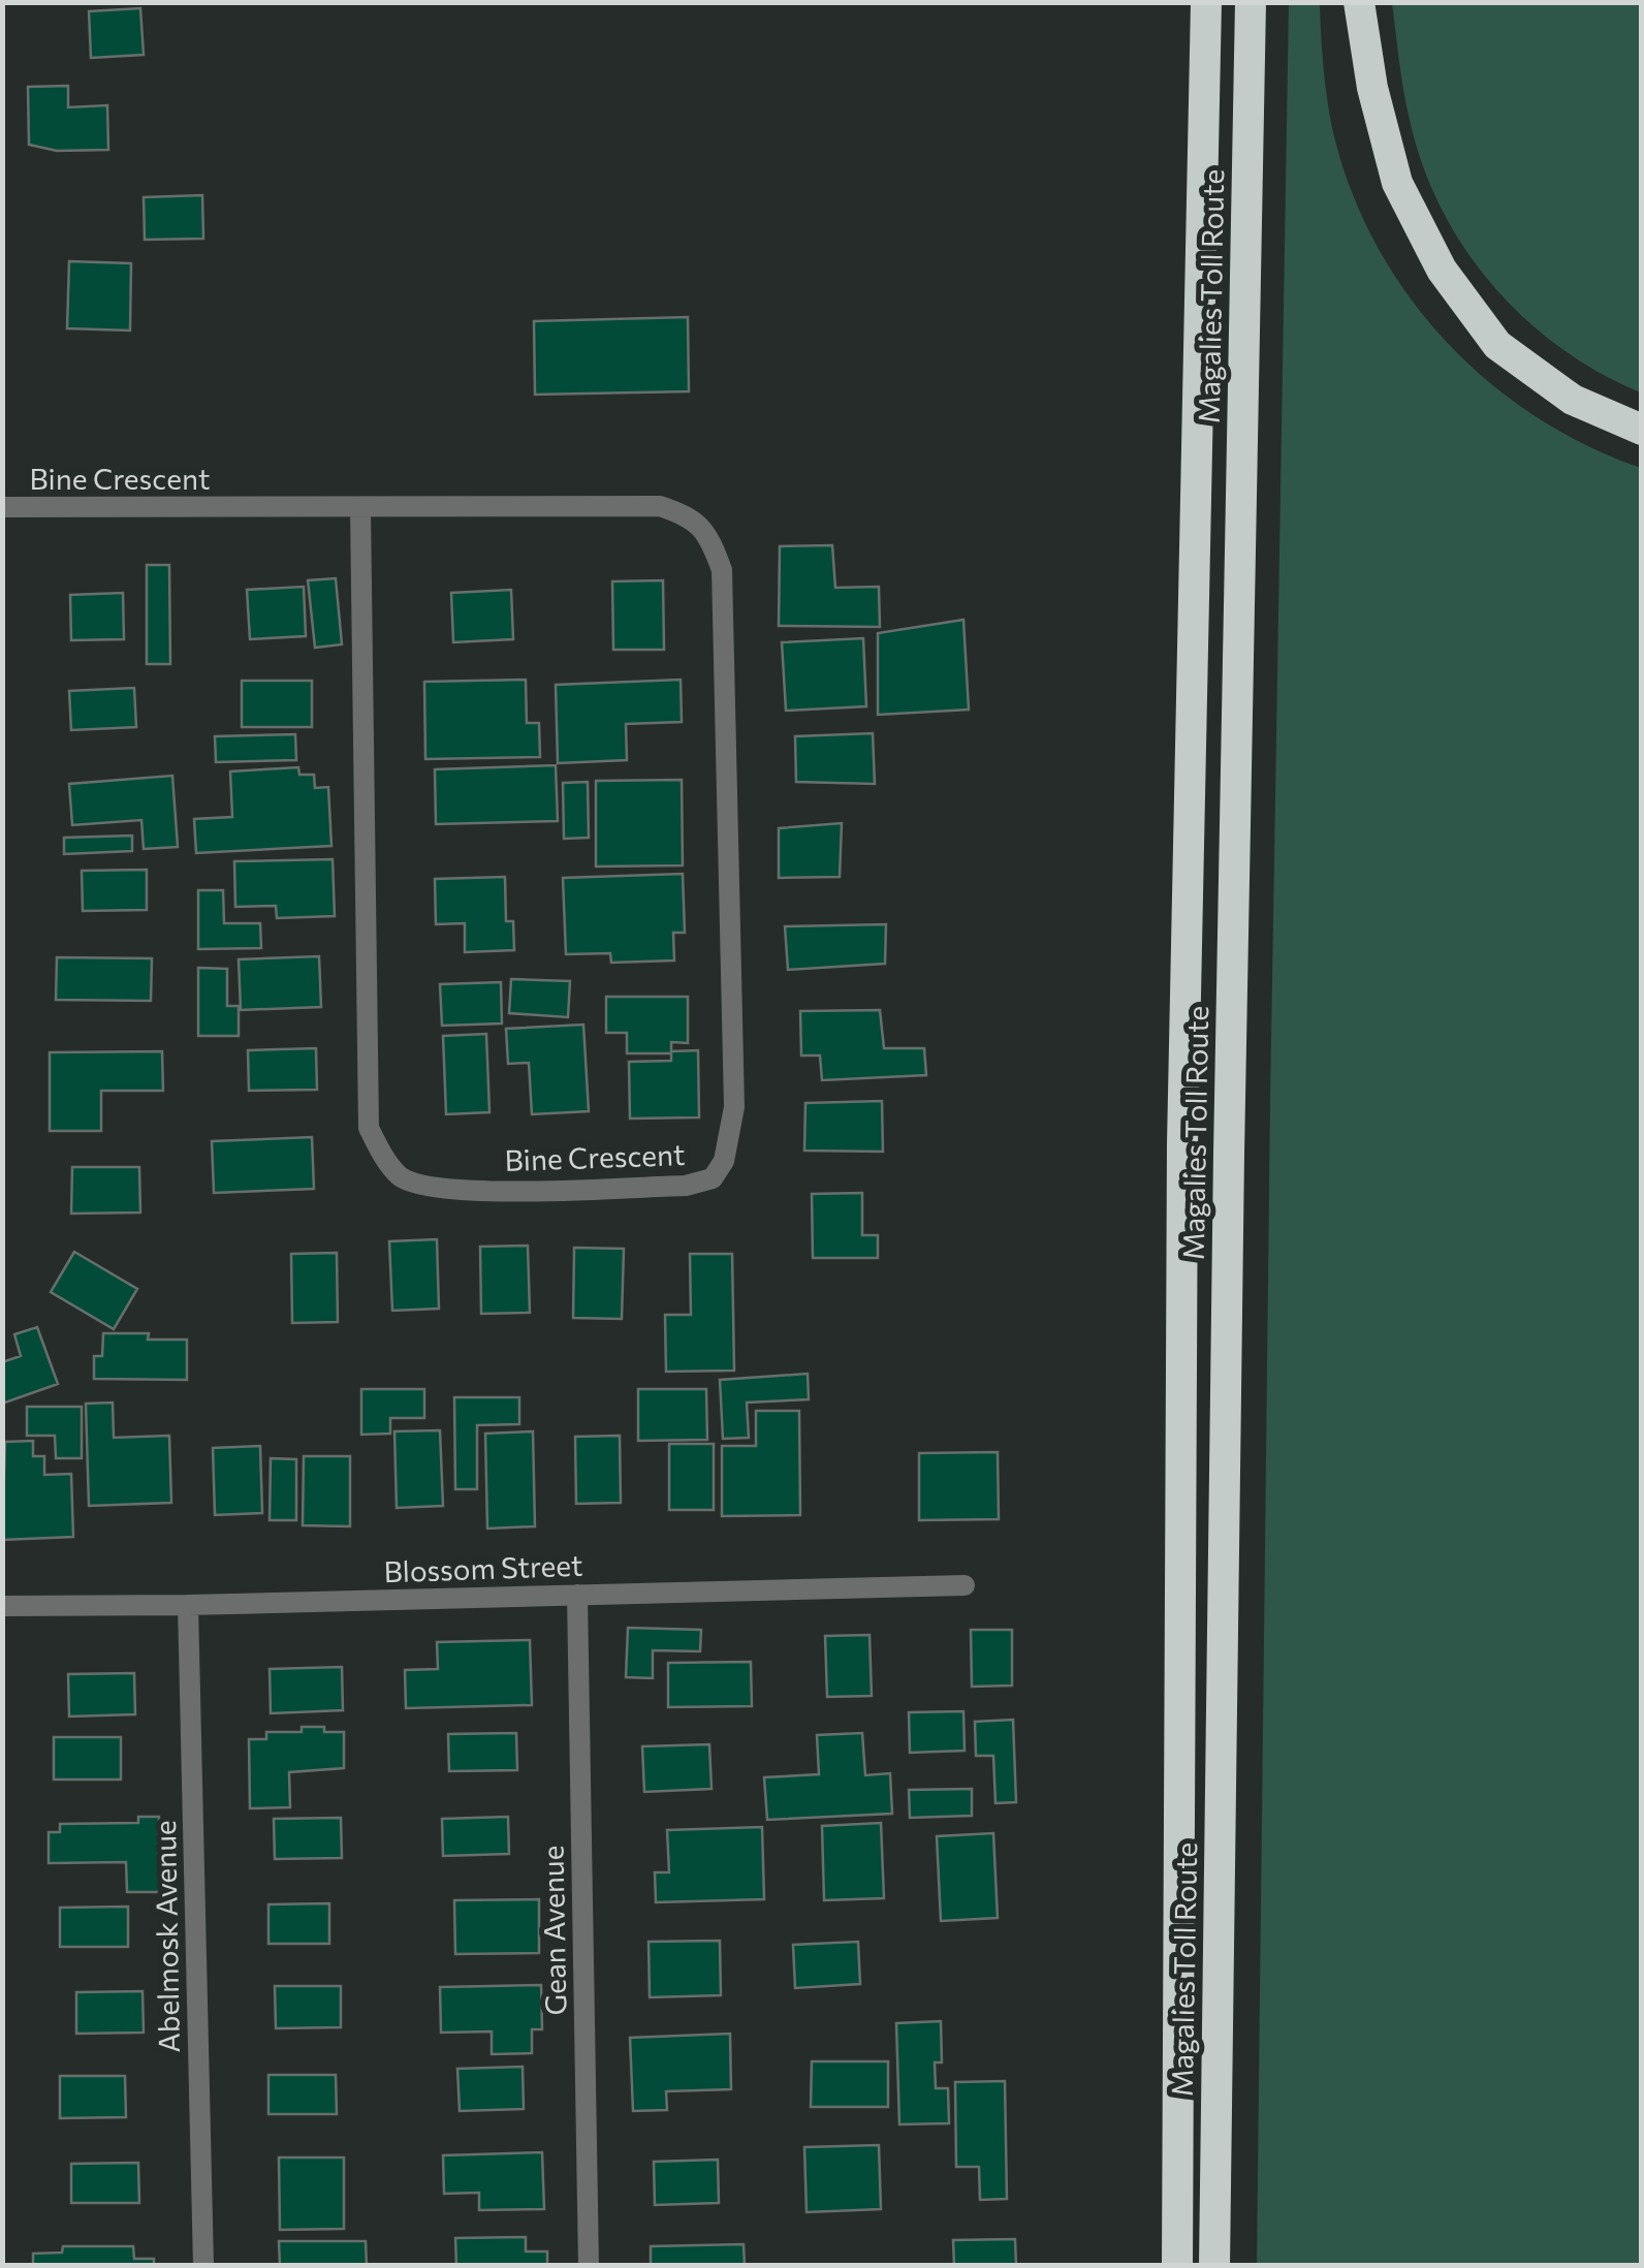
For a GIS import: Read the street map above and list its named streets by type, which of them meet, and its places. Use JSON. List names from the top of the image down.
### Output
{
  "streets": {
    "highway": ["Magalies Toll Route"],
    "street": [
      "Bine Crescent",
      "Blossom Street",
      "Gean Avenue",
      "Abelmosk Avenue"
    ]
  },
  "crossings": [
    ["Blossom Street", "Gean Avenue"],
    ["Blossom Street", "Abelmosk Avenue"]
  ]
}
